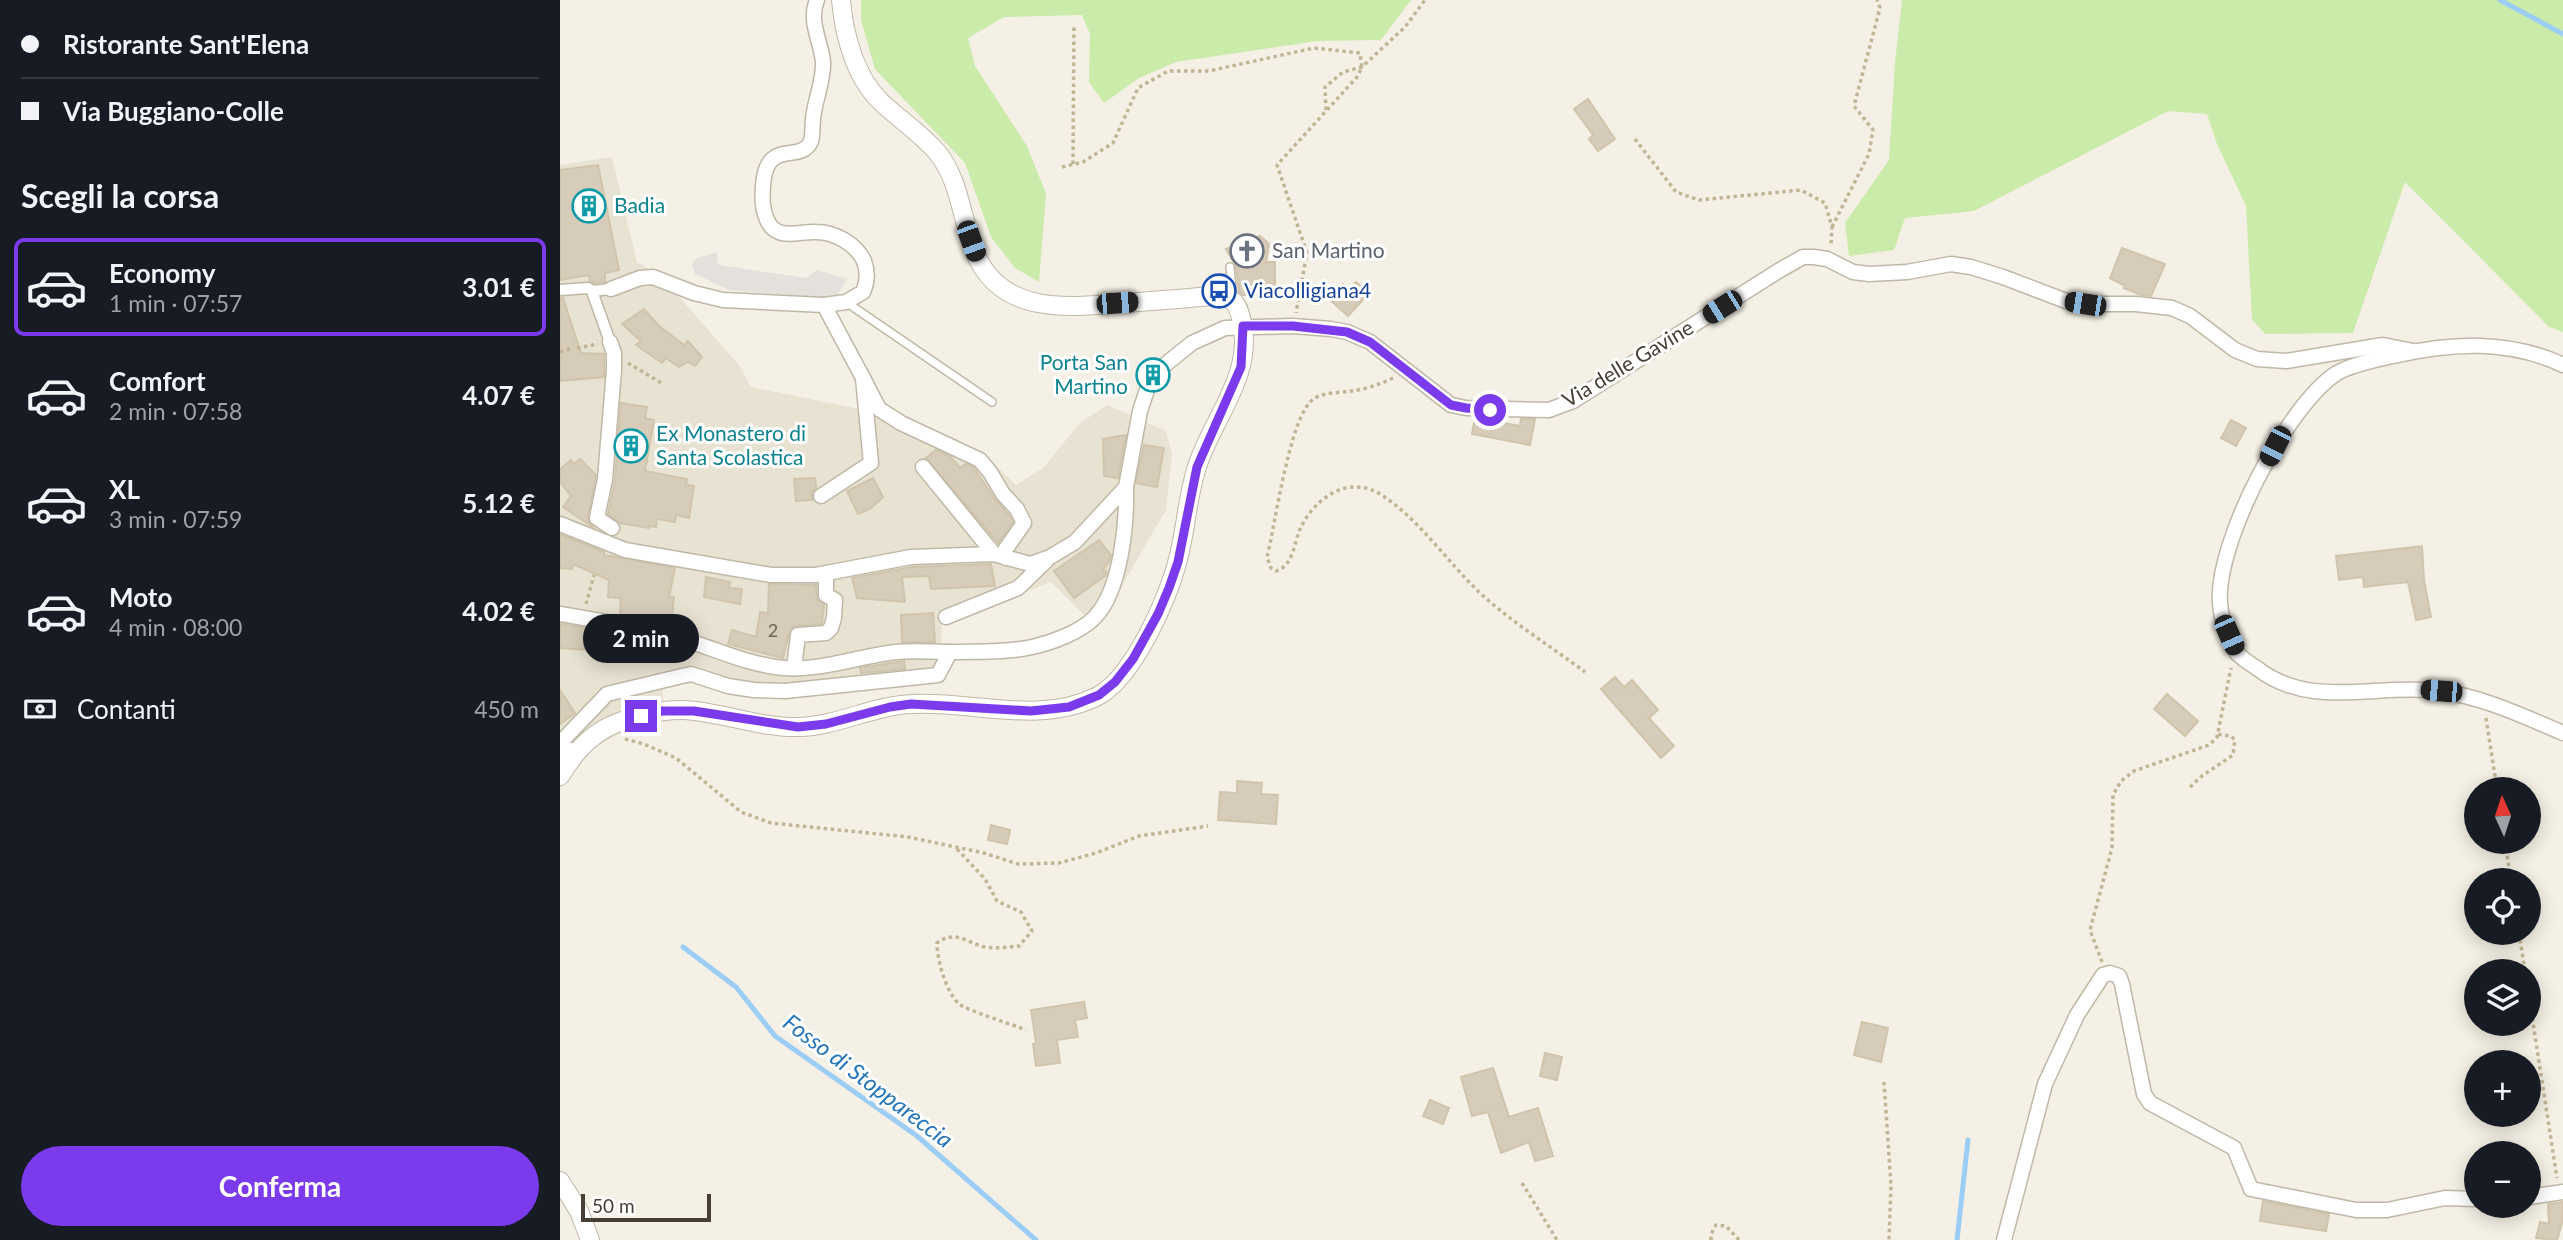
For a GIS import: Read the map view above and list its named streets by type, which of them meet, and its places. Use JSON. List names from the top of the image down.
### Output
{
  "streets": {
    "street": ["Via delle Gavine"]
  },
  "water": ["Fosso di Stoppareccia"],
  "places": {
    "building": ["Badia", "Porta San Martino", "Ex Monastero di Santa Scolastica"],
    "church": ["San Martino"],
    "bus stop": ["Viacolligiana4"]
  },
  "house_numbers": ["2"],
  "scale_bar": "50 m",
  "north": "top",
  "page": {
    "banner": ["Ristorante Sant'Elena", "Via Buggiano-Colle"],
    "heading": "Scegli la corsa",
    "list": [
      {
        "name": "Economy",
        "note": "1 min · 07:57",
        "value": "3.01 €"
      },
      {
        "name": "Comfort",
        "note": "2 min · 07:58",
        "value": "4.07 €"
      },
      {
        "name": "XL",
        "note": "3 min · 07:59",
        "value": "5.12 €"
      },
      {
        "name": "Moto",
        "note": "4 min · 08:00",
        "value": "4.02 €"
      }
    ],
    "bubble": "2 min",
    "pay": ["Contanti", "450 m"],
    "map_buttons": ["+", "−"],
    "buttons": "Conferma",
    "scale": "50 m"
  }
}
